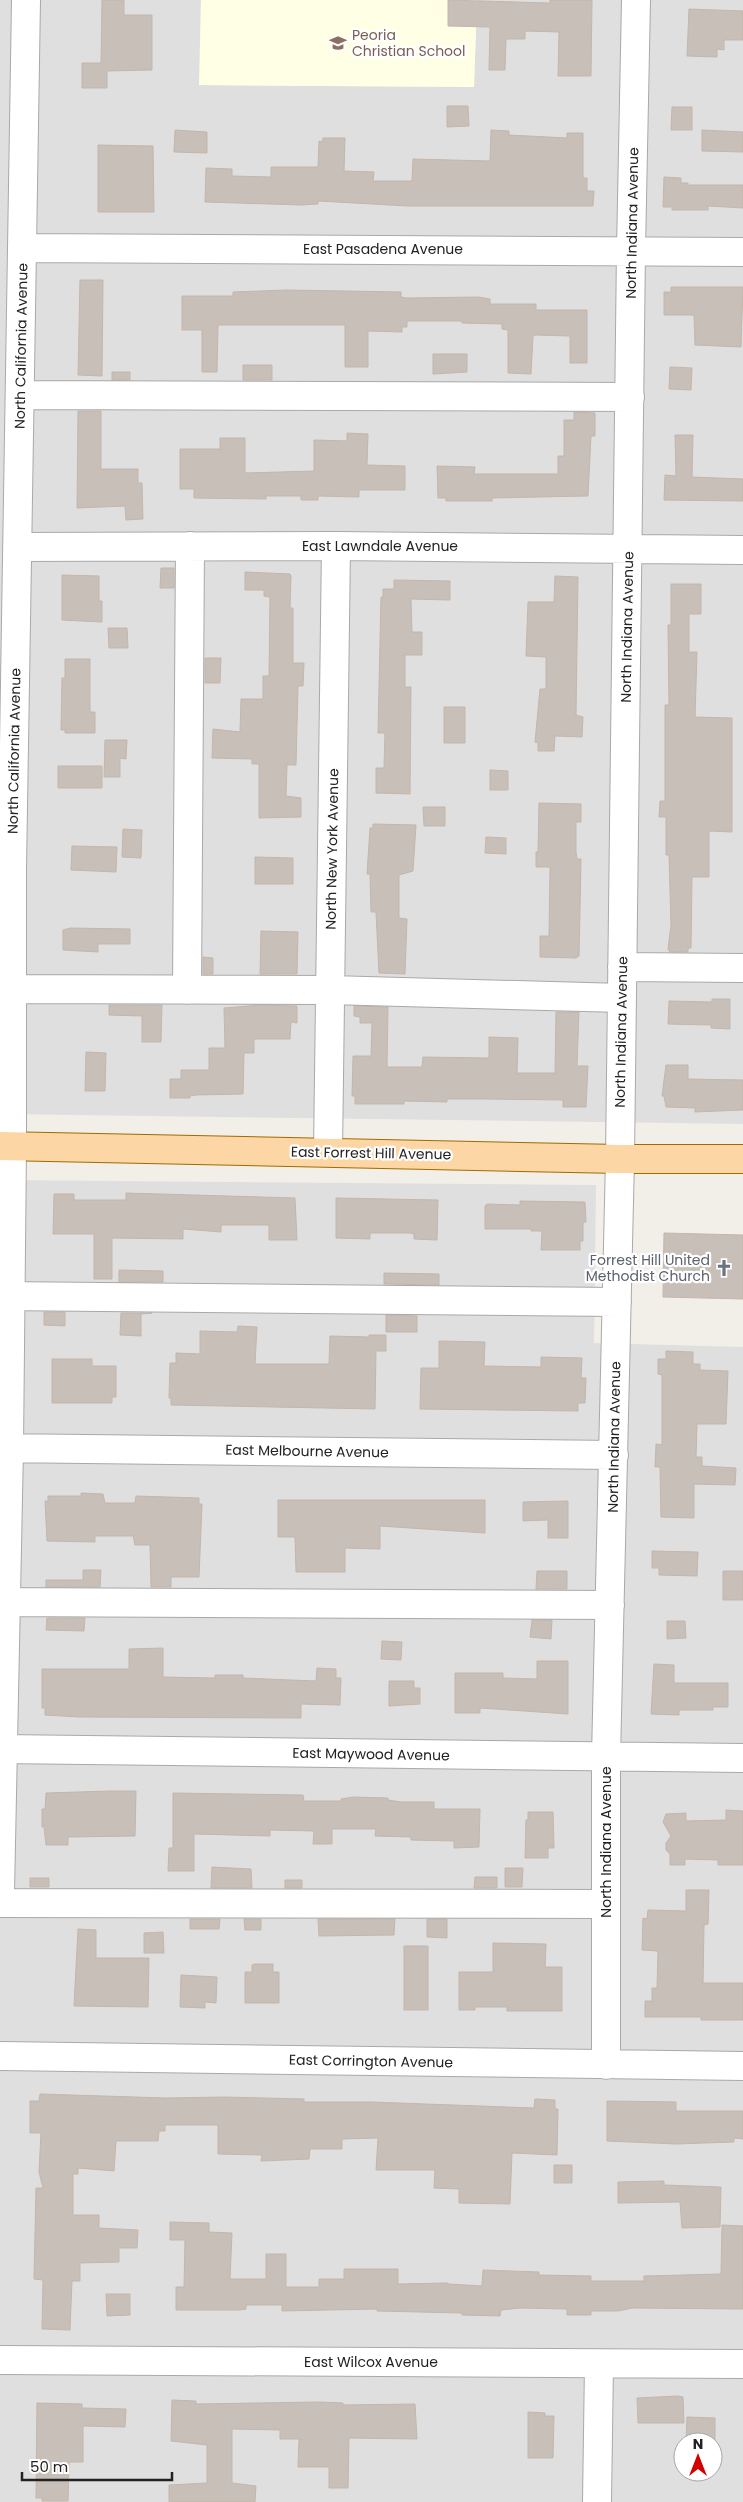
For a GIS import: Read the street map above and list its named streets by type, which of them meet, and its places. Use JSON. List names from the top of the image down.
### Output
{
  "streets": {
    "main road": ["East Forrest Hill Avenue"],
    "street": [
      "North Indiana Avenue",
      "East Pasadena Avenue",
      "North California Avenue",
      "East Lawndale Avenue",
      "North New York Avenue",
      "East Melbourne Avenue",
      "East Maywood Avenue",
      "East Corrington Avenue",
      "East Wilcox Avenue"
    ]
  },
  "crossings": [
    ["North Indiana Avenue", "East Pasadena Avenue"],
    ["North Indiana Avenue", "East Lawndale Avenue"],
    ["North Indiana Avenue", "East Forrest Hill Avenue"],
    ["North Indiana Avenue", "East Melbourne Avenue"],
    ["North Indiana Avenue", "East Maywood Avenue"],
    ["North Indiana Avenue", "East Corrington Avenue"],
    ["East Pasadena Avenue", "North California Avenue"],
    ["North California Avenue", "East Lawndale Avenue"],
    ["North California Avenue", "East Forrest Hill Avenue"],
    ["North California Avenue", "East Melbourne Avenue"],
    ["North California Avenue", "East Maywood Avenue"],
    ["East Lawndale Avenue", "North New York Avenue"],
    ["North New York Avenue", "East Forrest Hill Avenue"]
  ],
  "places": {
    "school or university": ["Peoria Christian School"],
    "church": ["Forrest Hill United Methodist Church"]
  },
  "scale_bar": "50 m",
  "north": "top"
}
